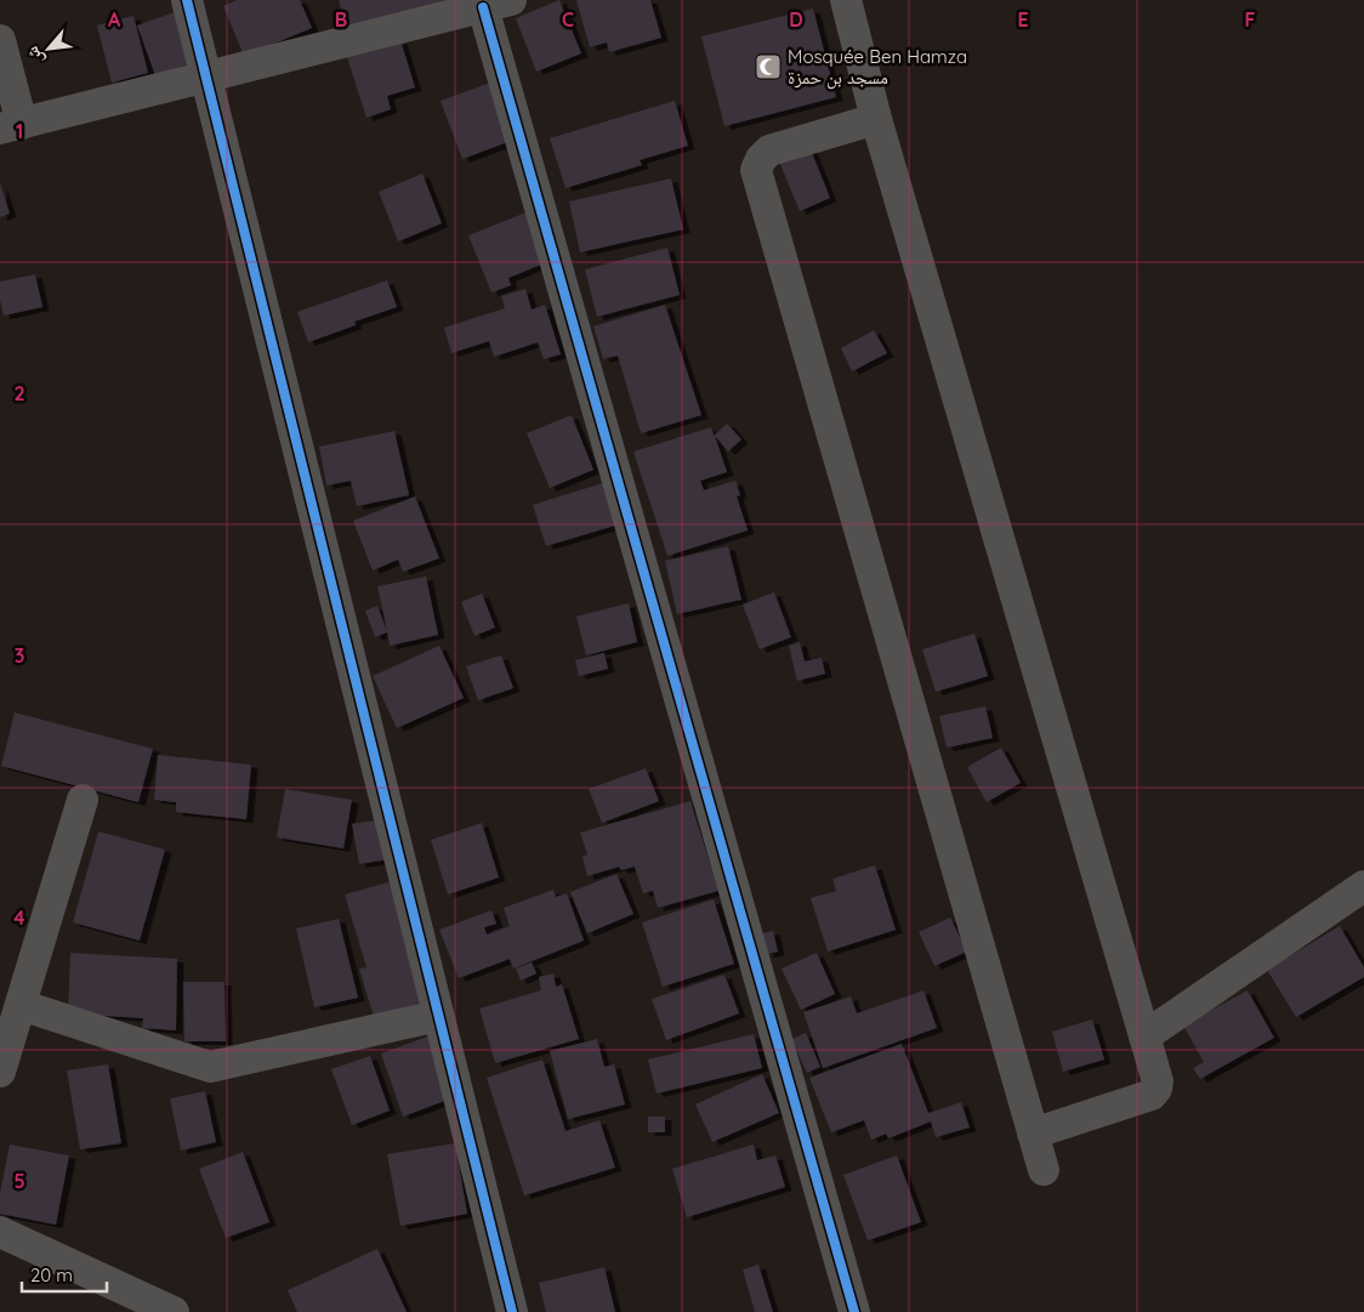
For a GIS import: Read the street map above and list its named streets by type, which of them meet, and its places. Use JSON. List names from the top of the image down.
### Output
{
  "places": {
    "mosque": ["Mosquée Ben Hamza مسجد بن حمزة"]
  },
  "scale_bar": "20 m",
  "north": "bottom left",
  "grid": {
    "columns": [
      "A",
      "B",
      "C",
      "D",
      "E",
      "F"
    ],
    "rows": [
      "1",
      "2",
      "3",
      "4",
      "5"
    ]
  }
}
